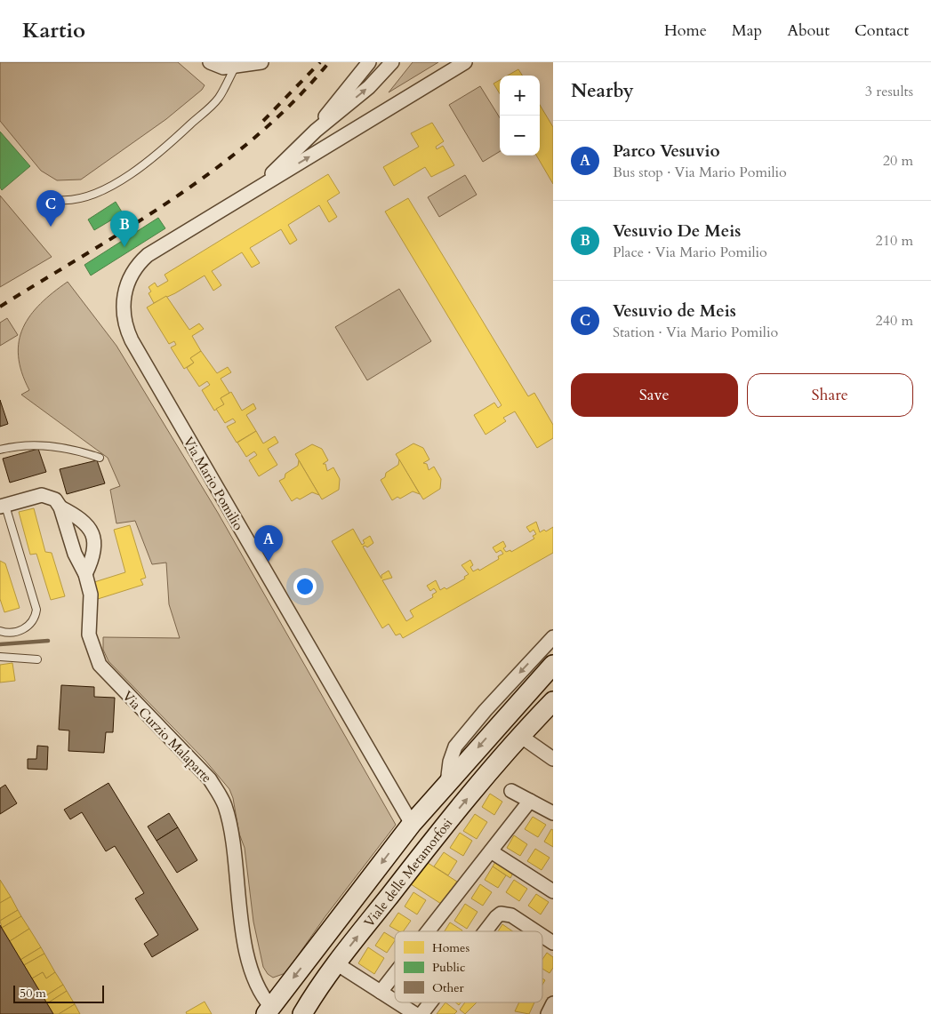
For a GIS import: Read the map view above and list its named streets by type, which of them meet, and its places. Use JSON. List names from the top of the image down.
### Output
{
  "streets": {
    "street": ["Via Mario Pomilio", "Via Curzio Malaparte", "Viale delle Metamorfosi"]
  },
  "crossings": [
    ["Via Mario Pomilio", "Viale delle Metamorfosi"],
    ["Via Curzio Malaparte", "Viale delle Metamorfosi"]
  ],
  "legend": ["Homes", "Public", "Other"],
  "scale_bar": "50 m",
  "page": {
    "header": "Kartio",
    "nav": [
      "Home",
      "Map",
      "About",
      "Contact"
    ],
    "heading": ["Nearby", "3 results"],
    "map_buttons": ["+", "−"],
    "list": [
      {
        "mark": "A",
        "name": "Parco Vesuvio",
        "note": "Bus stop · Via Mario Pomilio",
        "value": "20 m"
      },
      {
        "mark": "B",
        "name": "Vesuvio De Meis",
        "note": "Place · Via Mario Pomilio",
        "value": "210 m"
      },
      {
        "mark": "C",
        "name": "Vesuvio de Meis",
        "note": "Station · Via Mario Pomilio",
        "value": "240 m"
      }
    ],
    "pins": ["C", "B", "A"],
    "buttons": ["Save", "Share"],
    "scale": "50 m"
  }
}
